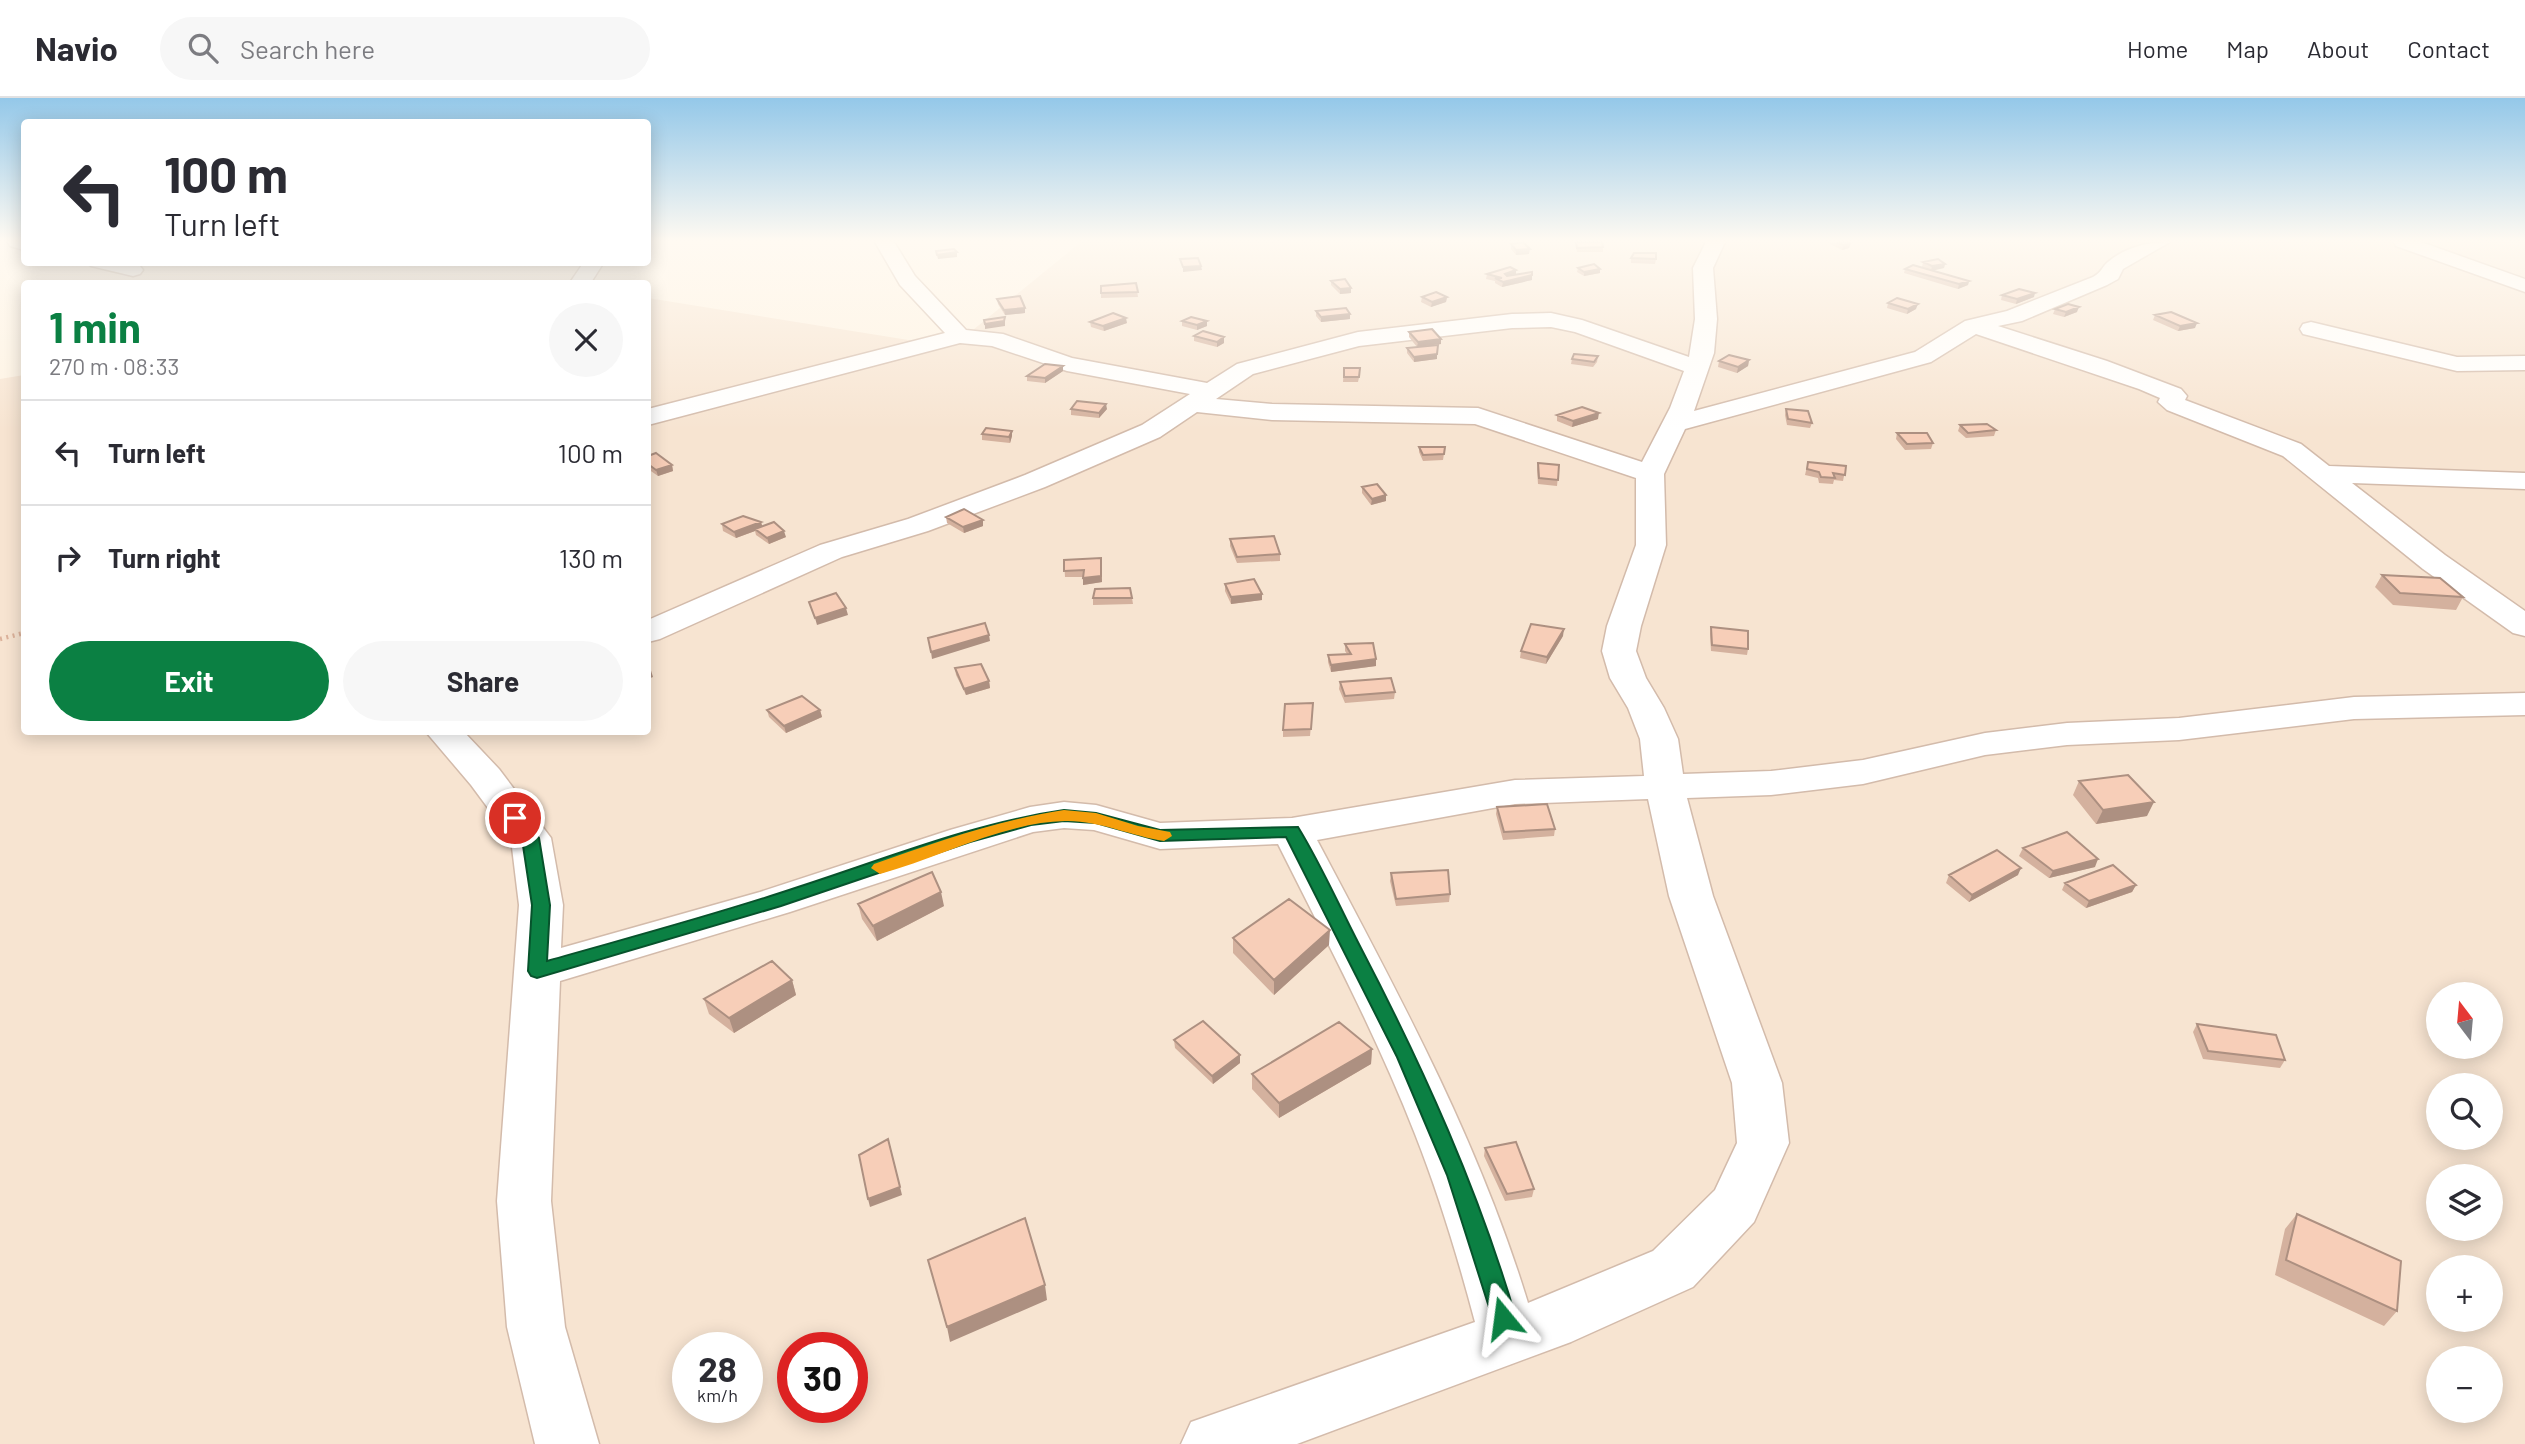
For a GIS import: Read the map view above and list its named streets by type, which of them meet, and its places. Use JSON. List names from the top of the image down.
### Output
{
  "north": "top",
  "page": {
    "header": "Navio",
    "search": "Search here",
    "nav": [
      "Home",
      "Map",
      "About",
      "Contact"
    ],
    "turn": ["100 m", "Turn left"],
    "heading": ["1 min", "270 m · 08:33"],
    "list": [
      {
        "name": "Turn left",
        "value": "100 m"
      },
      {
        "name": "Turn right",
        "value": "130 m"
      }
    ],
    "buttons": ["Exit", "Share"],
    "map_buttons": ["+", "−"],
    "speed": "28 km/h",
    "limit": "30"
  }
}
